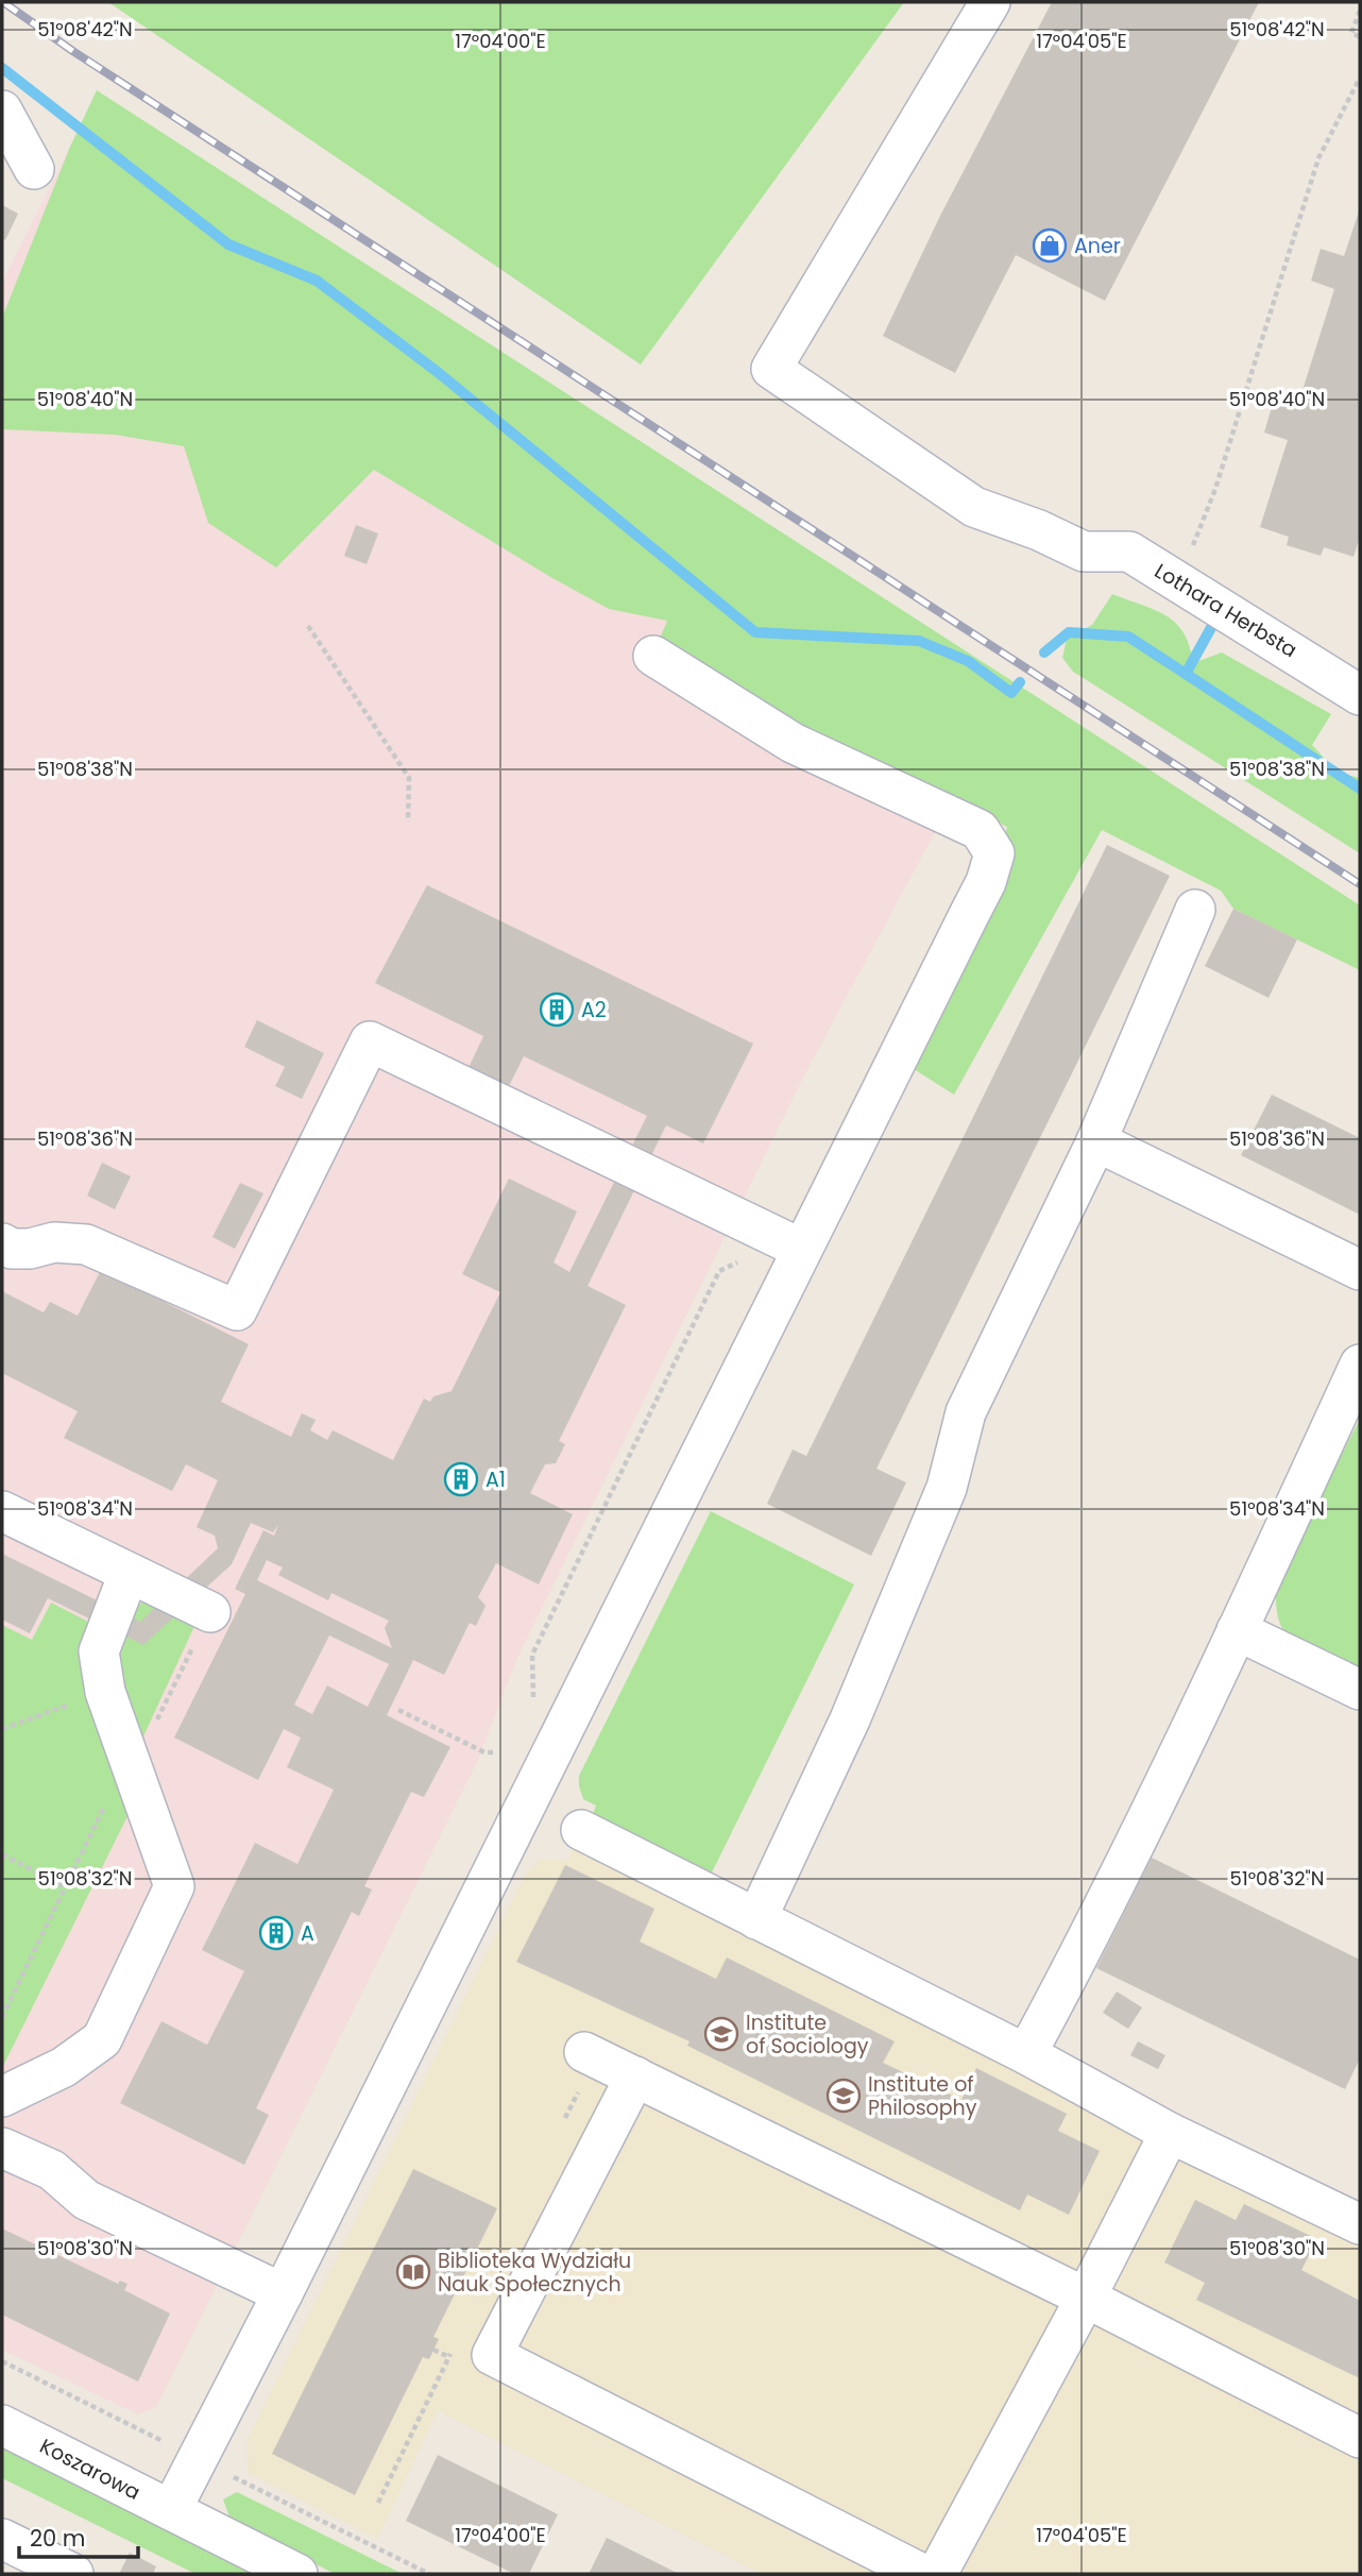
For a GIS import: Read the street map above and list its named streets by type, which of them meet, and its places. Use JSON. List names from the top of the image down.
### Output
{
  "streets": {
    "street": ["Lothara Herbsta", "Koszarowa"]
  },
  "places": {
    "shop": ["Aner"],
    "building": ["A2", "A1", "A"],
    "school or university": ["Institute of Sociology", "Institute of Philosophy"],
    "library": ["Biblioteka Wydziału Nauk Społecznych"]
  },
  "scale_bar": "20 m",
  "coordinates": [
    "51°08'42\"N",
    "17°04'00\"E",
    "17°04'05\"E",
    "51°08'40\"N",
    "51°08'38\"N",
    "51°08'36\"N",
    "51°08'34\"N",
    "51°08'32\"N",
    "51°08'30\"N"
  ]
}
